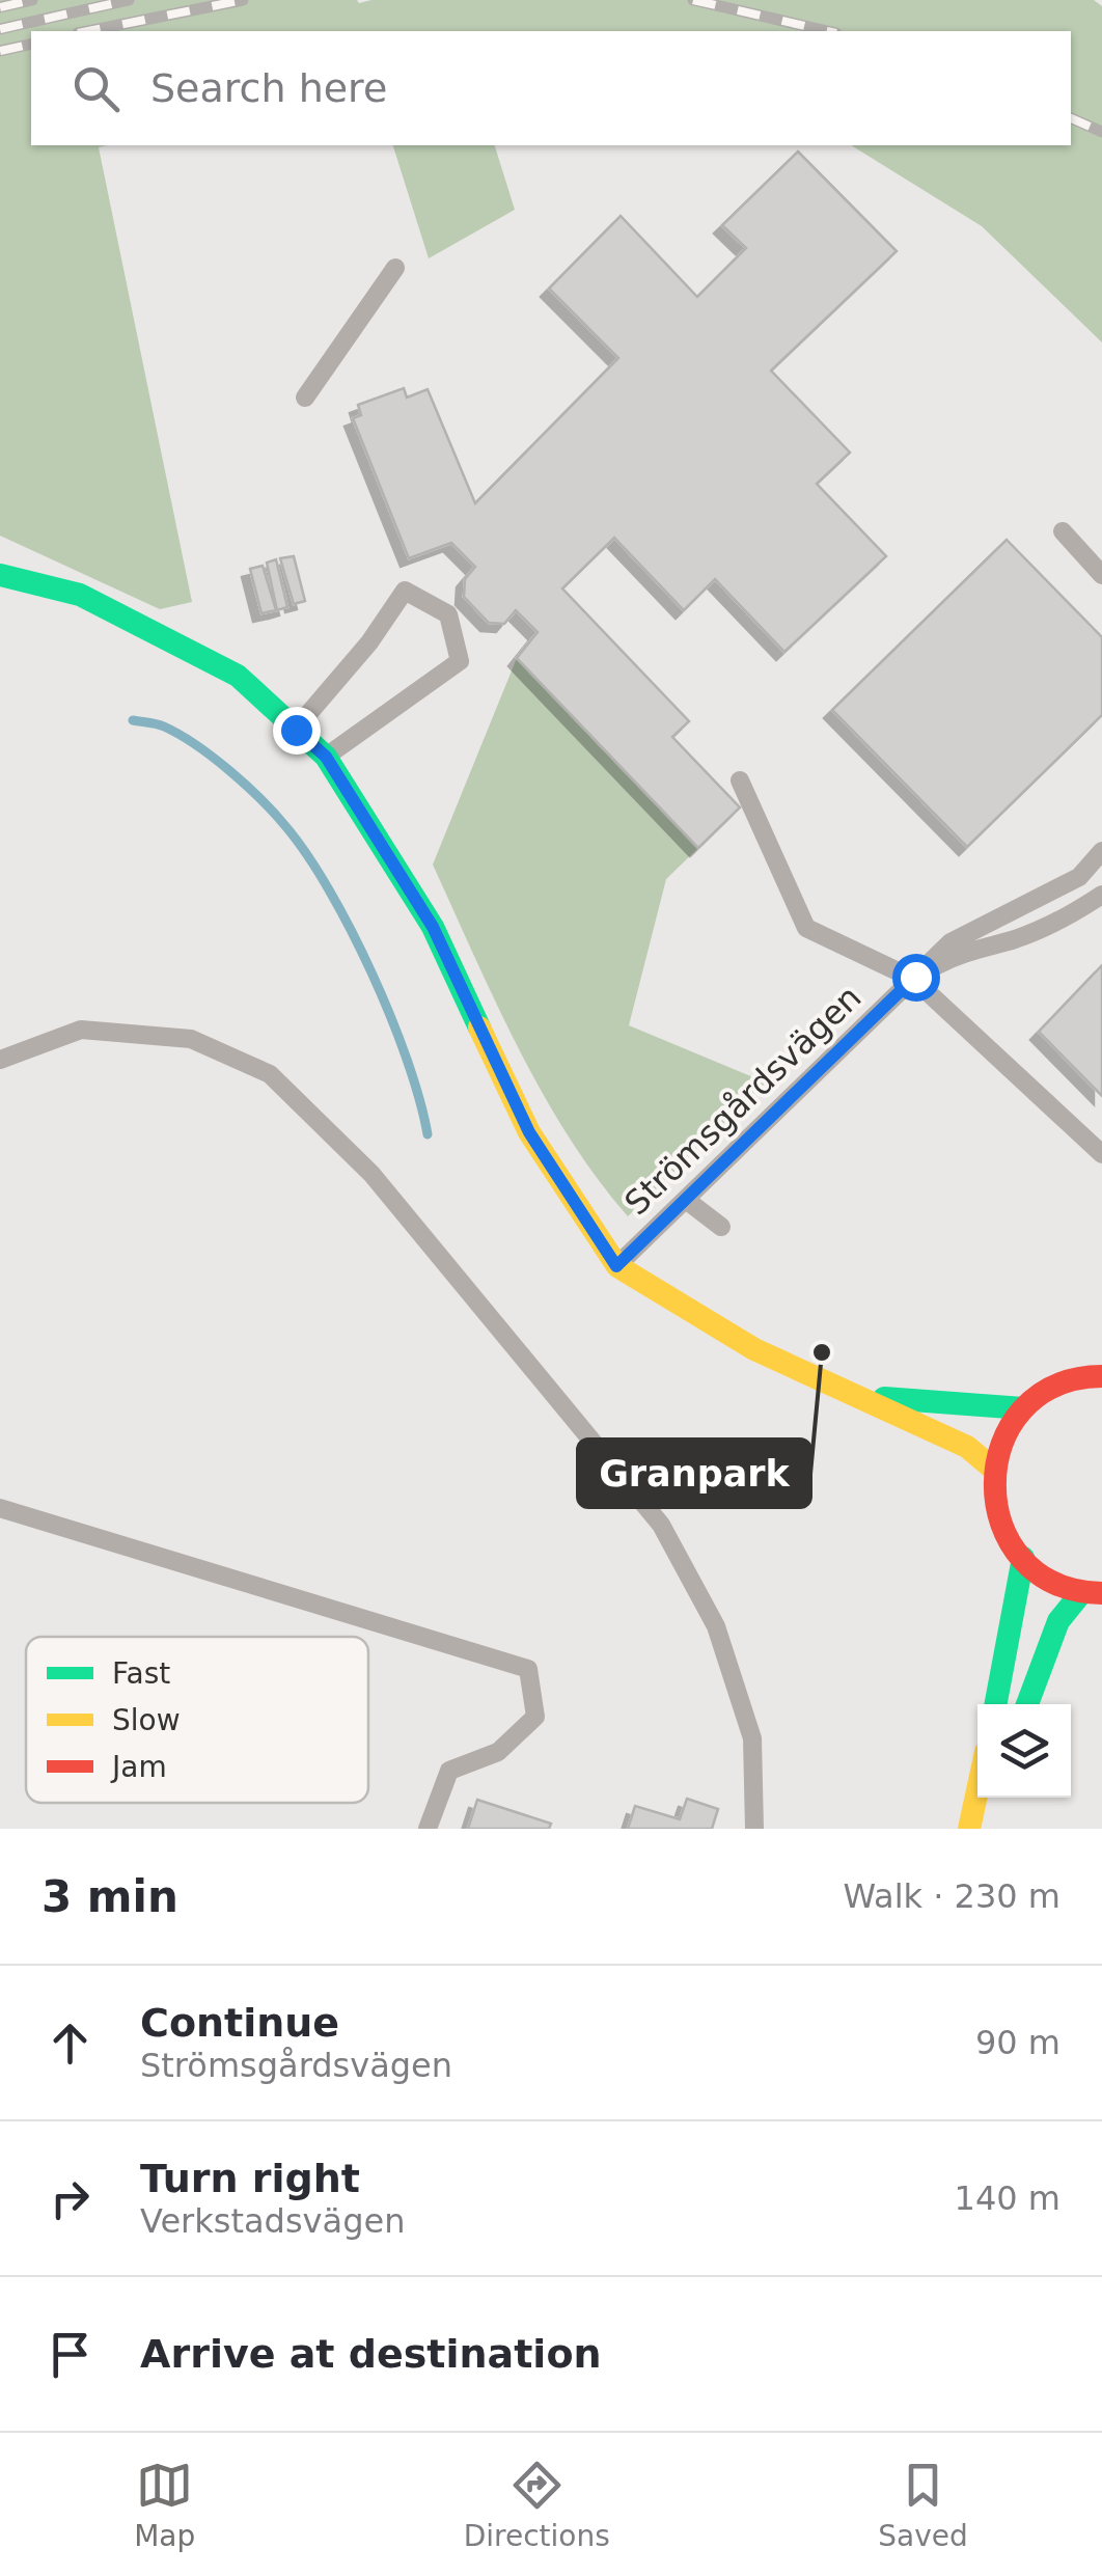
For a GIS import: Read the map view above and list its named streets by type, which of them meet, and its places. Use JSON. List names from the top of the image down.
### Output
{
  "streets": {
    "lane": ["Strömsgårdsvägen"]
  },
  "places": ["Granpark"],
  "legend": ["Fast", "Slow", "Jam"],
  "page": {
    "search": "Search here",
    "heading": ["3 min", "Walk · 230 m"],
    "list": [
      ["Continue", "Strömsgårdsvägen", "90 m"],
      ["Turn right", "Verkstadsvägen", "140 m"],
      "Arrive at destination"
    ],
    "nav": ["Map", "Directions", "Saved"]
  }
}
